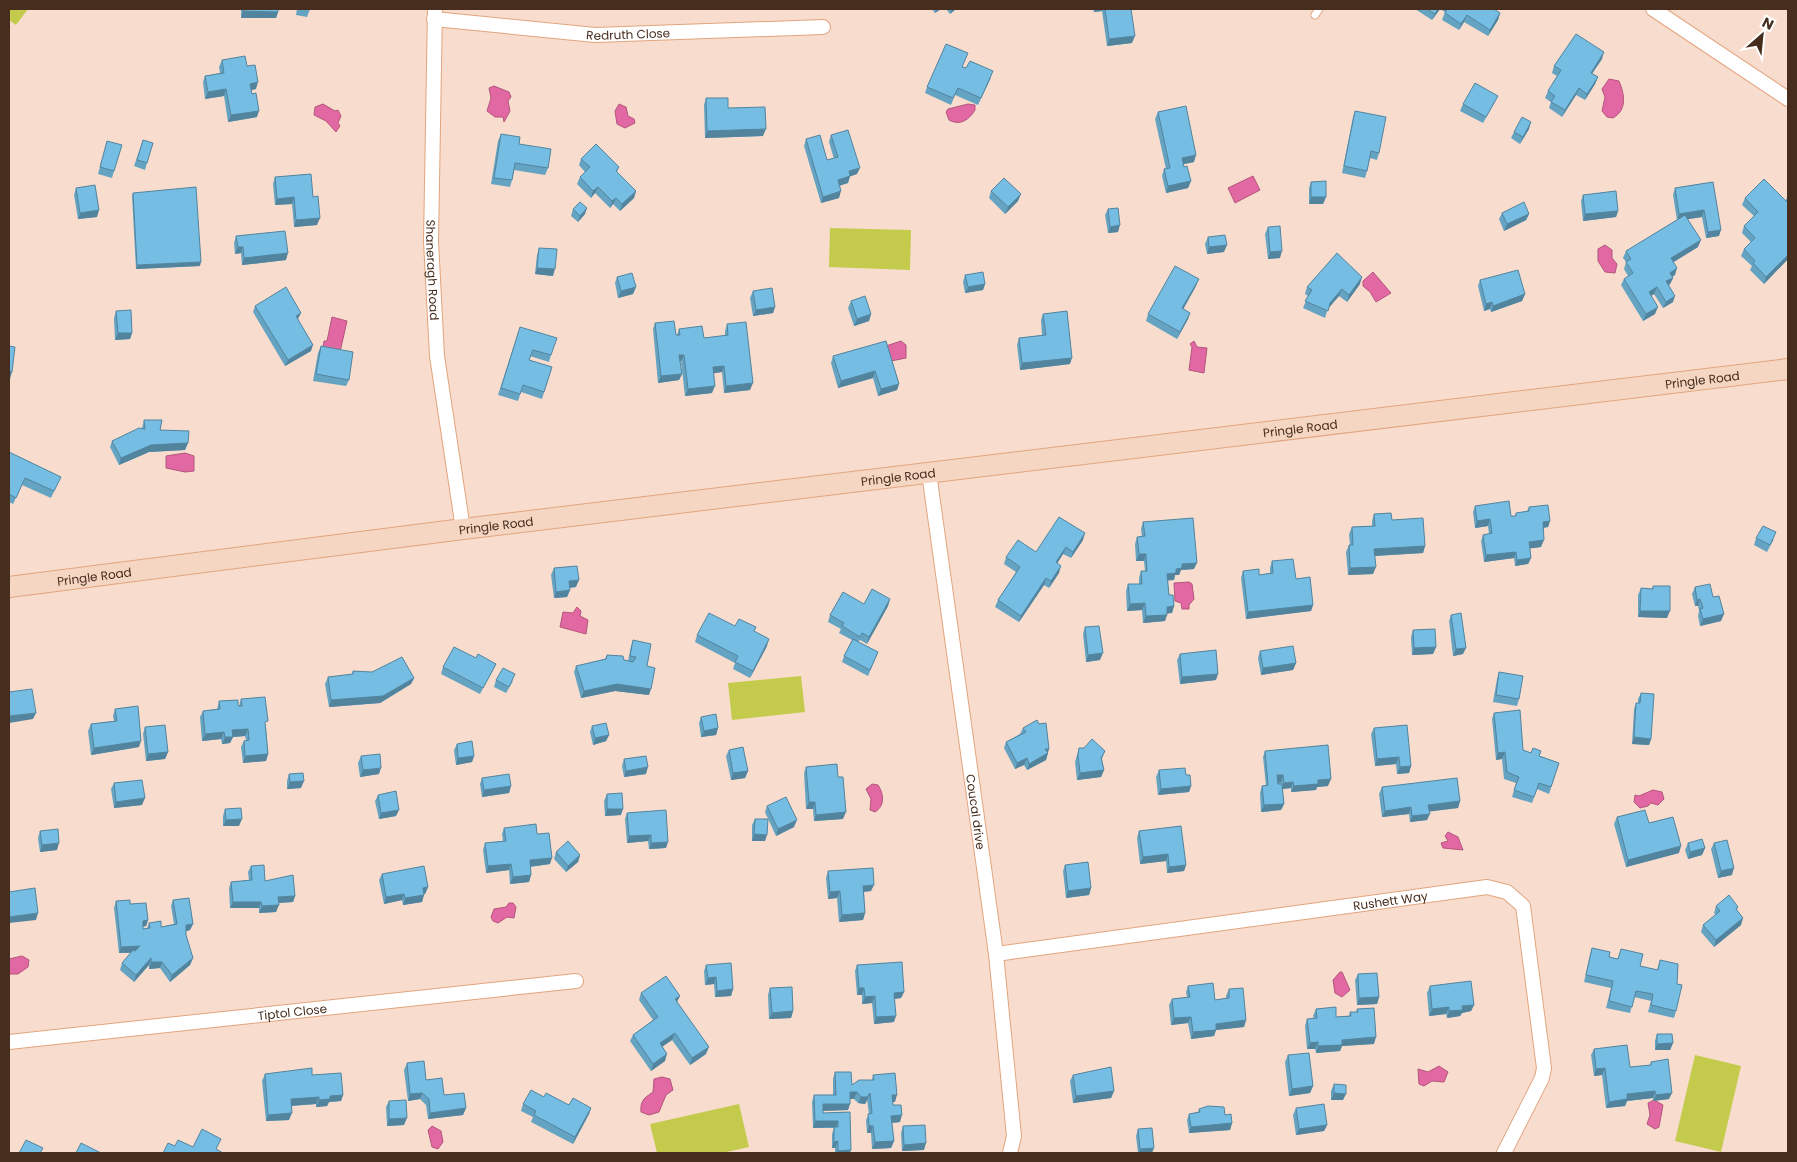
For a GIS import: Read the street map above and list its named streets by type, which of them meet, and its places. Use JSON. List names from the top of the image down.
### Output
{
  "streets": {
    "street": [
      "Redruth Close",
      "Shaneragh Road",
      "Pringle Road",
      "Coucal drive",
      "Rushett Way",
      "Tiptol Close"
    ]
  },
  "crossings": [
    ["Redruth Close", "Shaneragh Road"],
    ["Shaneragh Road", "Pringle Road"],
    ["Pringle Road", "Coucal drive"],
    ["Coucal drive", "Rushett Way"]
  ],
  "north": "top right"
}
